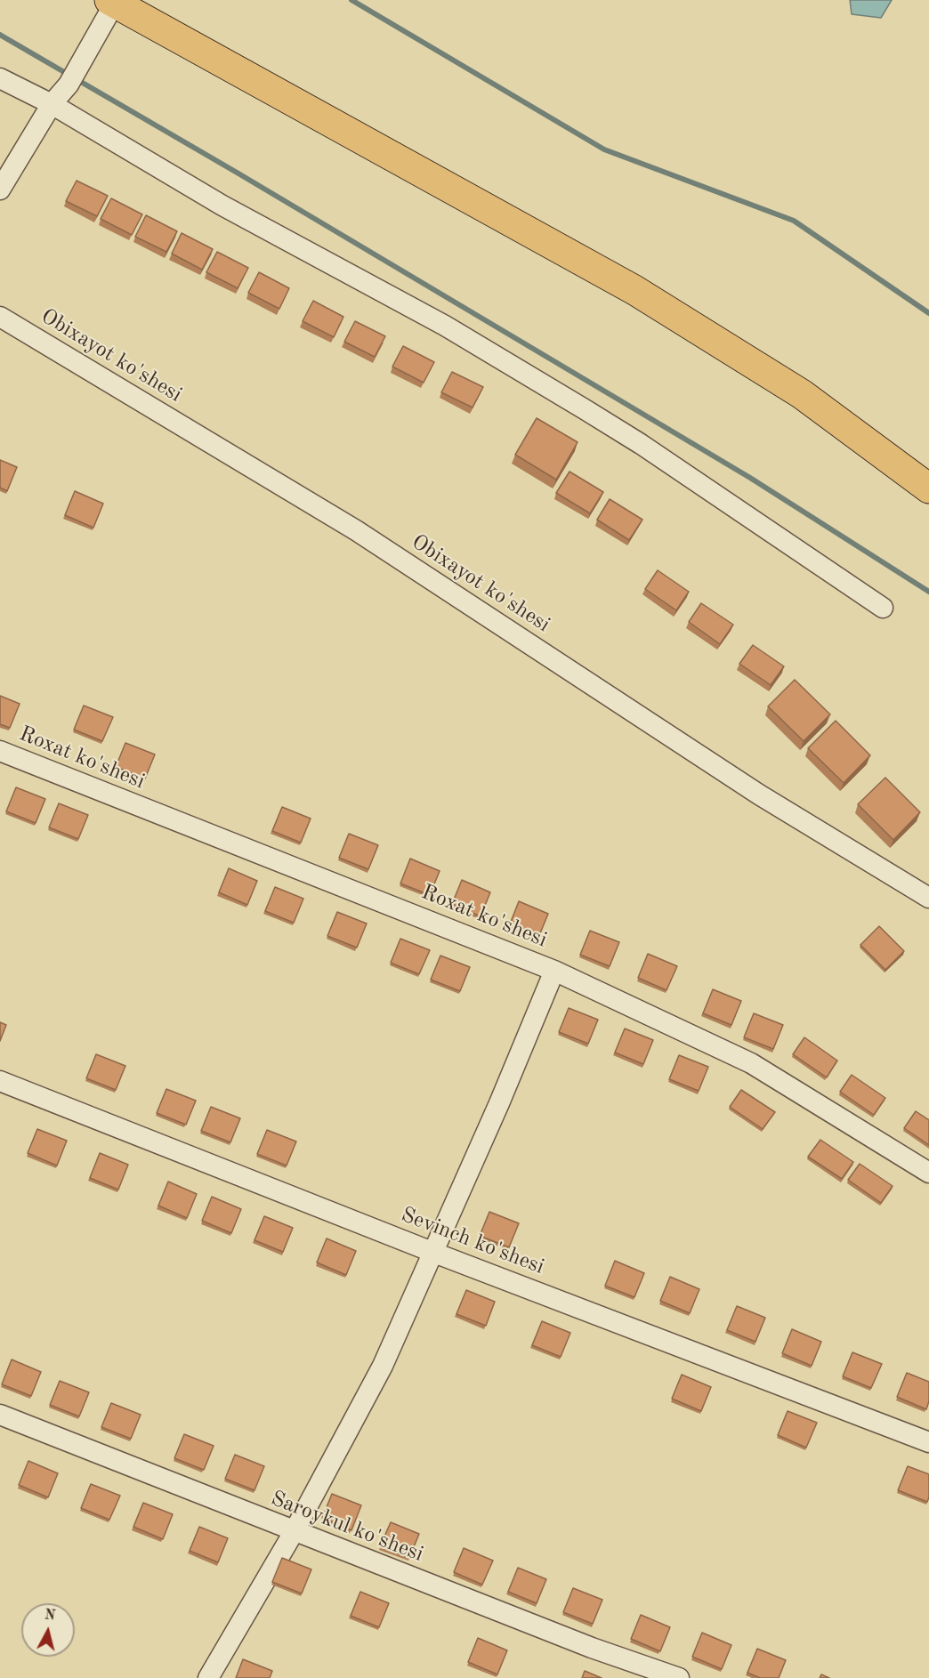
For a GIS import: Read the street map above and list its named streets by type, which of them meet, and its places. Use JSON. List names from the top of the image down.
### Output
{
  "streets": {
    "street": [
      "Obixayot ko'shesi",
      "Roxat ko'shesi",
      "Sevinch ko'shesi",
      "Saroykul ko'shesi"
    ]
  },
  "north": "top"
}
